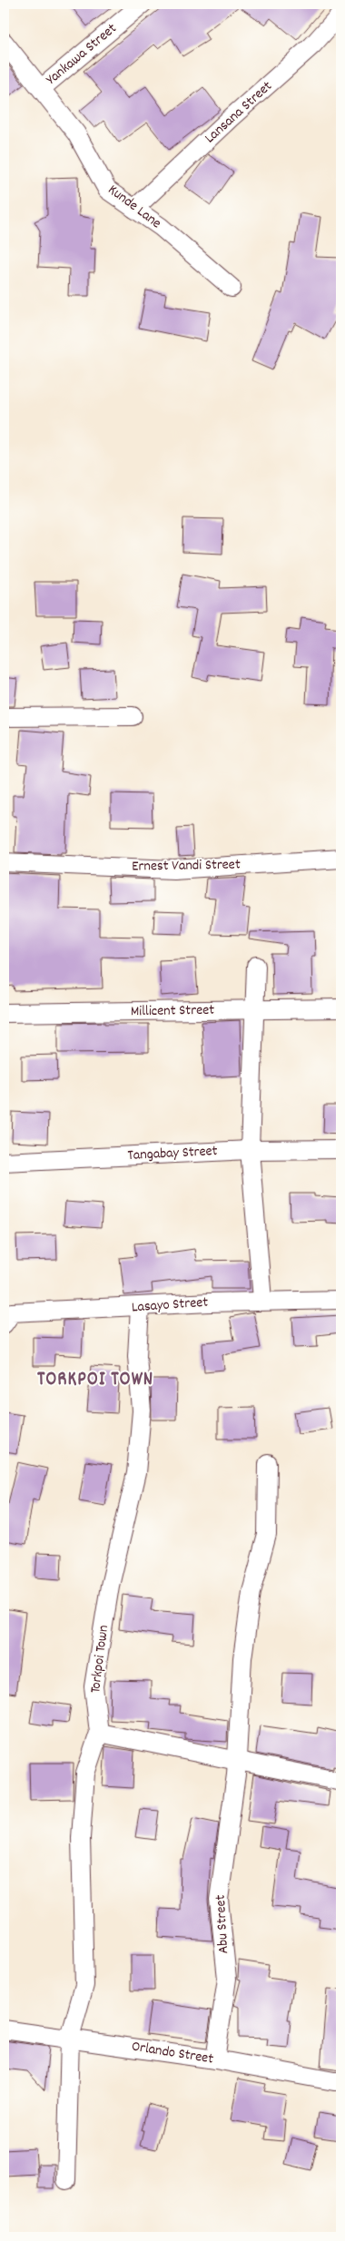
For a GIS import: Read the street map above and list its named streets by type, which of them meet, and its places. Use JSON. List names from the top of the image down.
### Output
{
  "streets": {
    "street": [
      "Yankawa Street",
      "Lansana Street",
      "Kunde Lane",
      "Ernest Vandi Street",
      "Millicent Street",
      "Tangabay Street",
      "Lasayo Street",
      "Torkpoi Town",
      "Abu Street",
      "Orlando Street"
    ]
  },
  "crossings": [
    ["Yankawa Street", "Kunde Lane"],
    ["Lansana Street", "Kunde Lane"],
    ["Lasayo Street", "Torkpoi Town"],
    ["Torkpoi Town", "Orlando Street"],
    ["Abu Street", "Orlando Street"]
  ],
  "districts": ["TORKPOI TOWN"]
}
